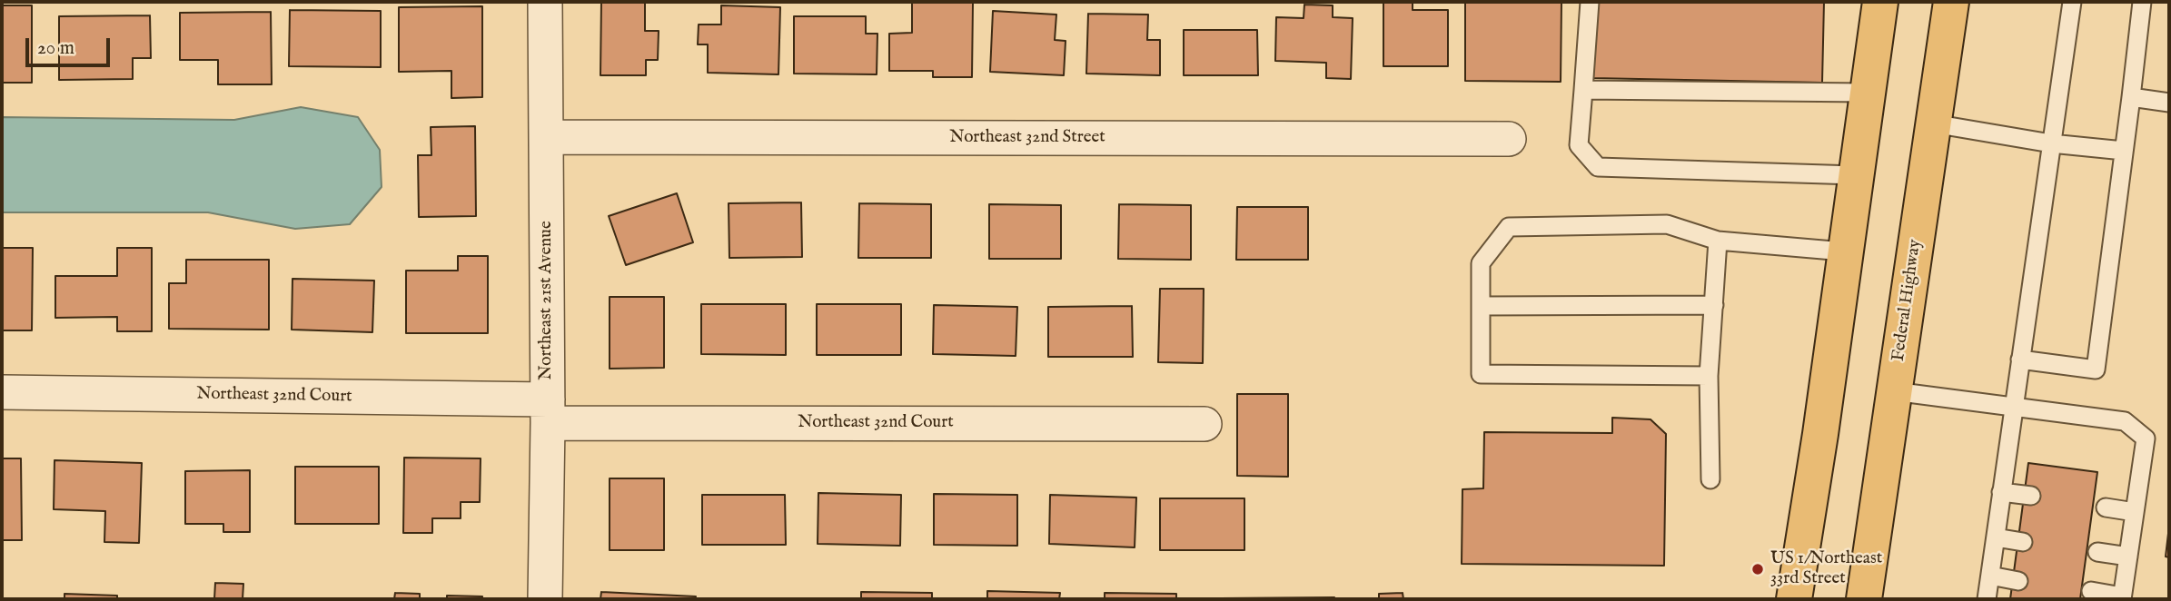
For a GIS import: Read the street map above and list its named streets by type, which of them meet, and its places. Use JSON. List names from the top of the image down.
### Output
{
  "streets": {
    "main road": ["Federal Highway"],
    "street": ["Northeast 32nd Street", "Northeast 21st Avenue", "Northeast 32nd Court"]
  },
  "crossings": [
    ["Northeast 32nd Street", "Northeast 21st Avenue"],
    ["Northeast 21st Avenue", "Northeast 32nd Court"]
  ],
  "places": ["US 1/Northeast 33rd Street"],
  "scale_bar": "20 m"
}
